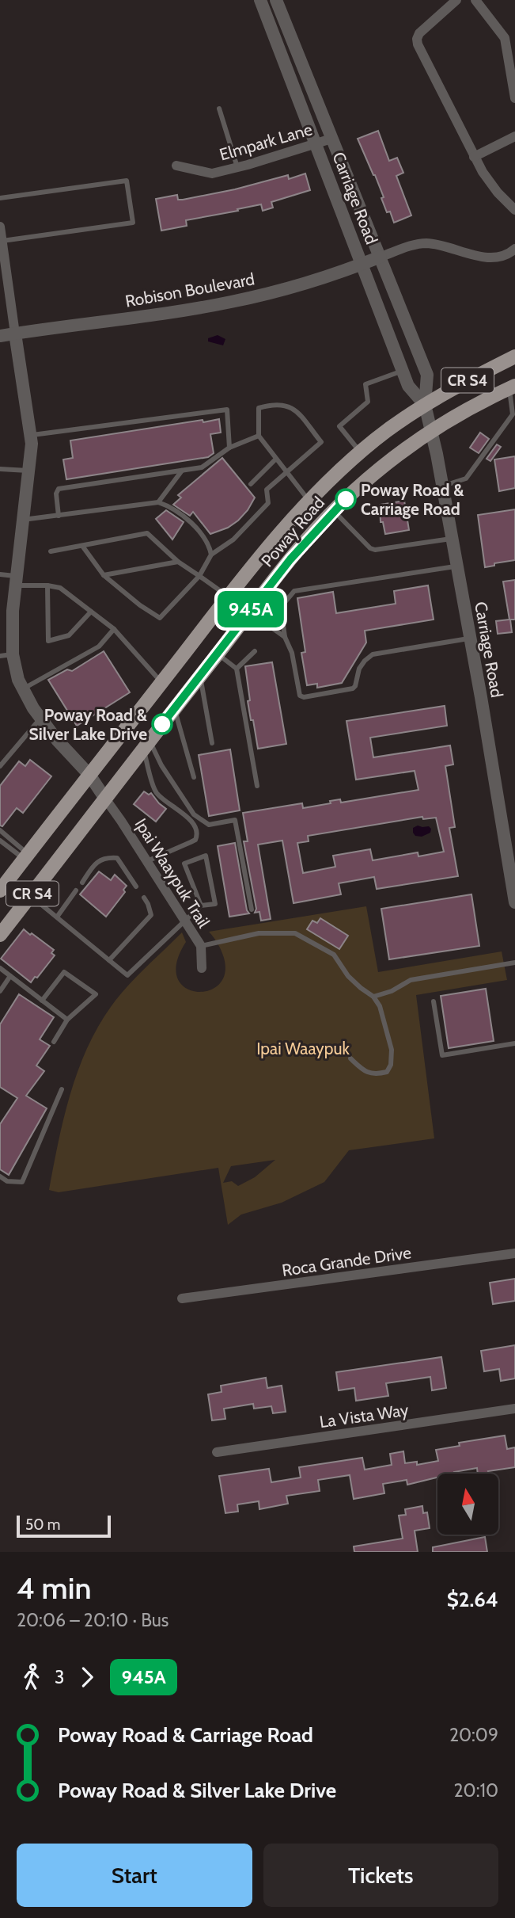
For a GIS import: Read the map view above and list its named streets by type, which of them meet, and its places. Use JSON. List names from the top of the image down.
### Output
{
  "streets": {
    "main road": ["CR S4", "Poway Road"],
    "street": [
      "Elmpark Lane",
      "Carriage Road",
      "Robison Boulevard",
      "Ipai Waaypuk Trail",
      "Roca Grande Drive",
      "La Vista Way"
    ]
  },
  "crossings": [
    ["Elmpark Lane", "Carriage Road"],
    ["Carriage Road", "Robison Boulevard"],
    ["Carriage Road", "Poway Road"],
    ["Poway Road", "Ipai Waaypuk Trail"]
  ],
  "parks": ["Ipai Waaypuk"],
  "places": ["Poway Road & Carriage Road", "Poway Road & Silver Lake Drive"],
  "lines": ["bus line 945A"],
  "scale_bar": "50 m",
  "north": "top",
  "page": {
    "on_map": "945A",
    "scale": "50 m",
    "heading": ["4 min", "20:06 – 20:10 · Bus", "$2.64"],
    "legs": ["3", "945A"],
    "list": [
      {
        "name": "Poway Road & Carriage Road",
        "value": "20:09"
      },
      {
        "name": "Poway Road & Silver Lake Drive",
        "value": "20:10"
      }
    ],
    "buttons": ["Start", "Tickets"]
  }
}
